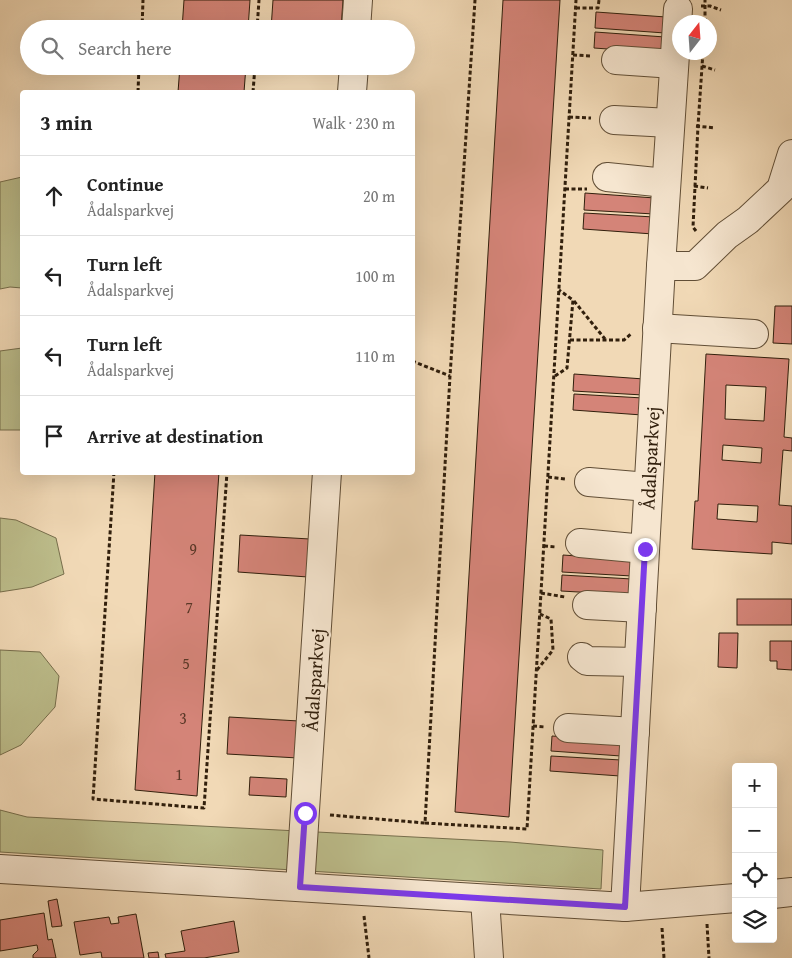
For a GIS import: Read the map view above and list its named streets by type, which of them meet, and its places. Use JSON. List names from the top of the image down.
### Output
{
  "streets": {
    "street": ["Ådalsparkvej"]
  },
  "house_numbers": [
    "9",
    "7",
    "5",
    "3",
    "1"
  ],
  "north": "top",
  "page": {
    "search": "Search here",
    "heading": ["3 min", "Walk · 230 m"],
    "list": [
      ["Continue", "Ådalsparkvej", "20 m"],
      ["Turn left", "Ådalsparkvej", "100 m"],
      ["Turn left", "Ådalsparkvej", "110 m"],
      "Arrive at destination"
    ],
    "map_buttons": ["+", "−"]
  }
}
